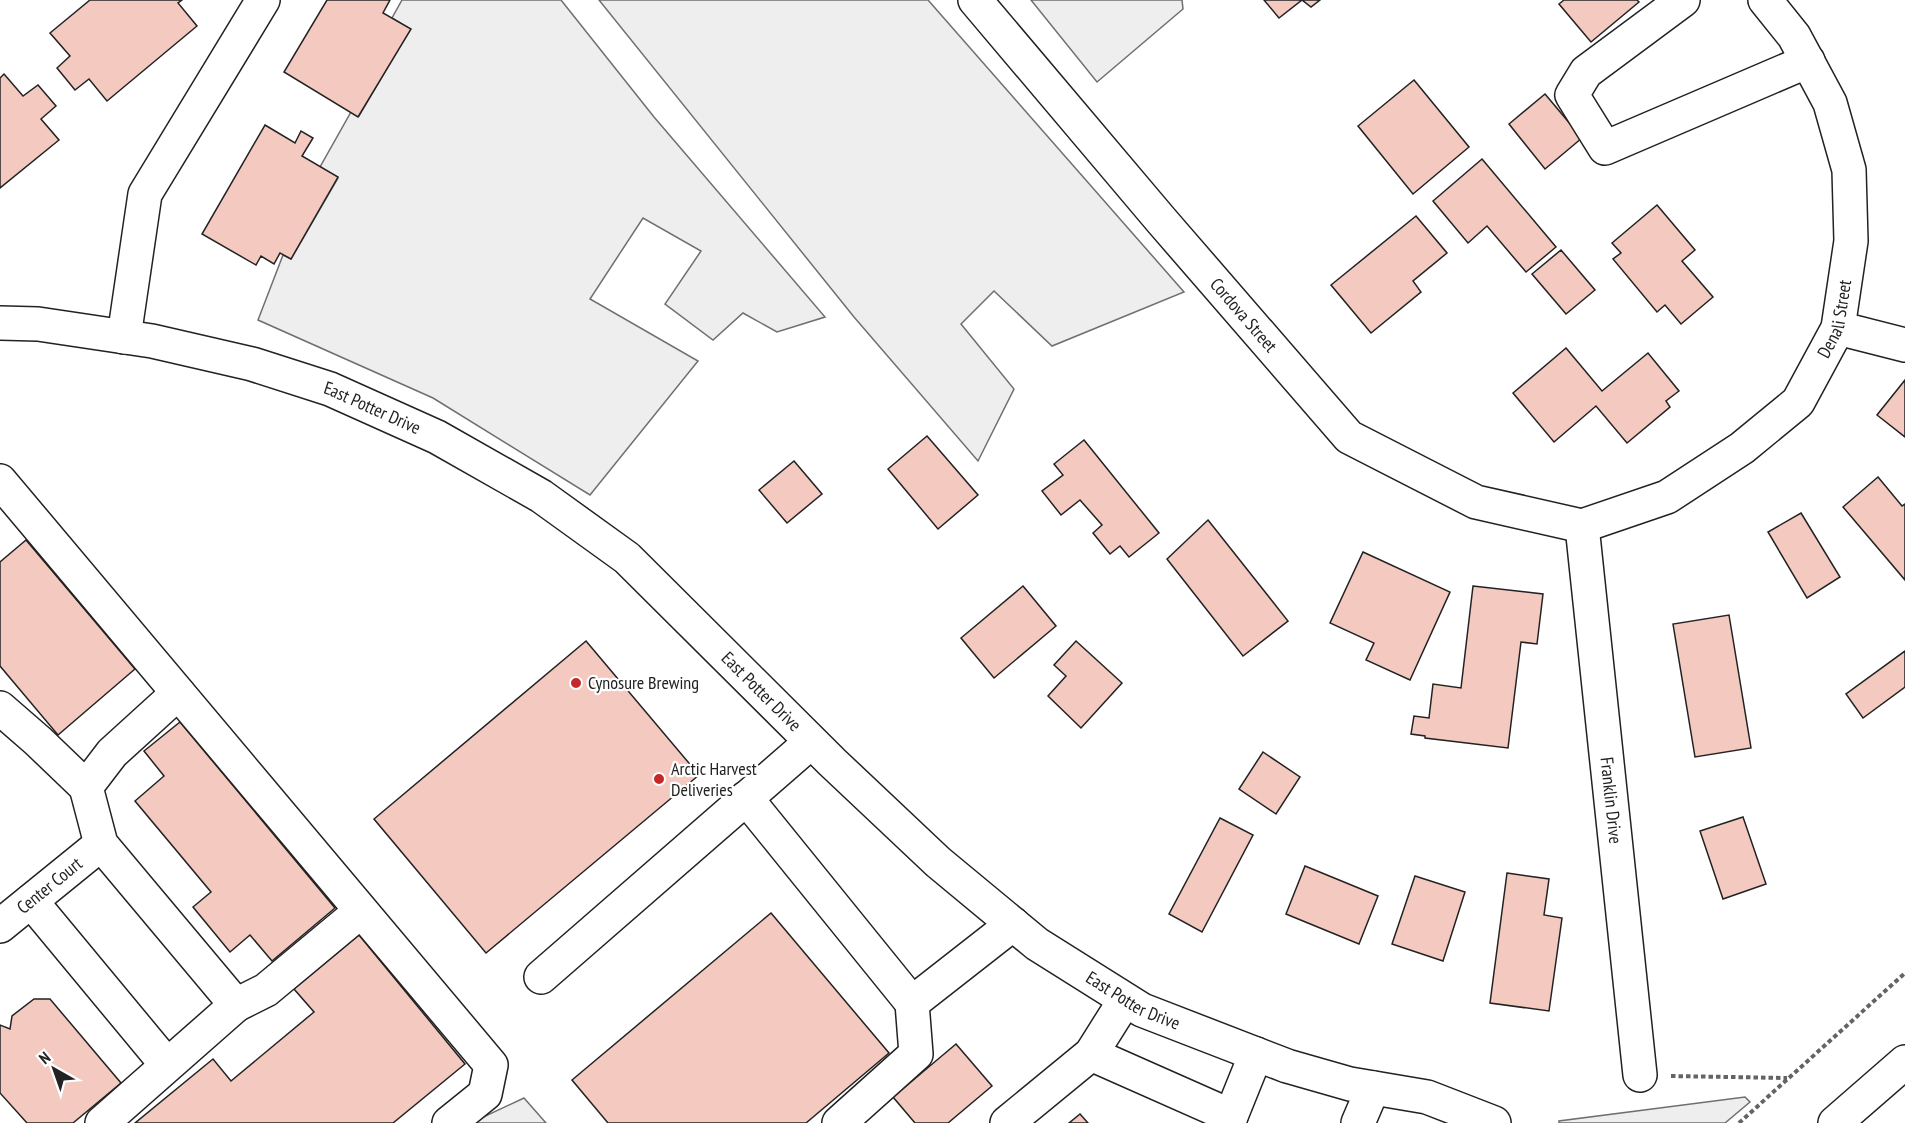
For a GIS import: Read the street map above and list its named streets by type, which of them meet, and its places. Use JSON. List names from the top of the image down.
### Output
{
  "streets": {
    "street": [
      "Cordova Street",
      "Denali Street",
      "East Potter Drive",
      "Franklin Drive",
      "Center Court"
    ]
  },
  "crossings": [
    ["Cordova Street", "Denali Street"],
    ["Cordova Street", "Franklin Drive"],
    ["Denali Street", "Franklin Drive"]
  ],
  "places": ["Cynosure Brewing", "Arctic Harvest Deliveries"],
  "north": "top left"
}
